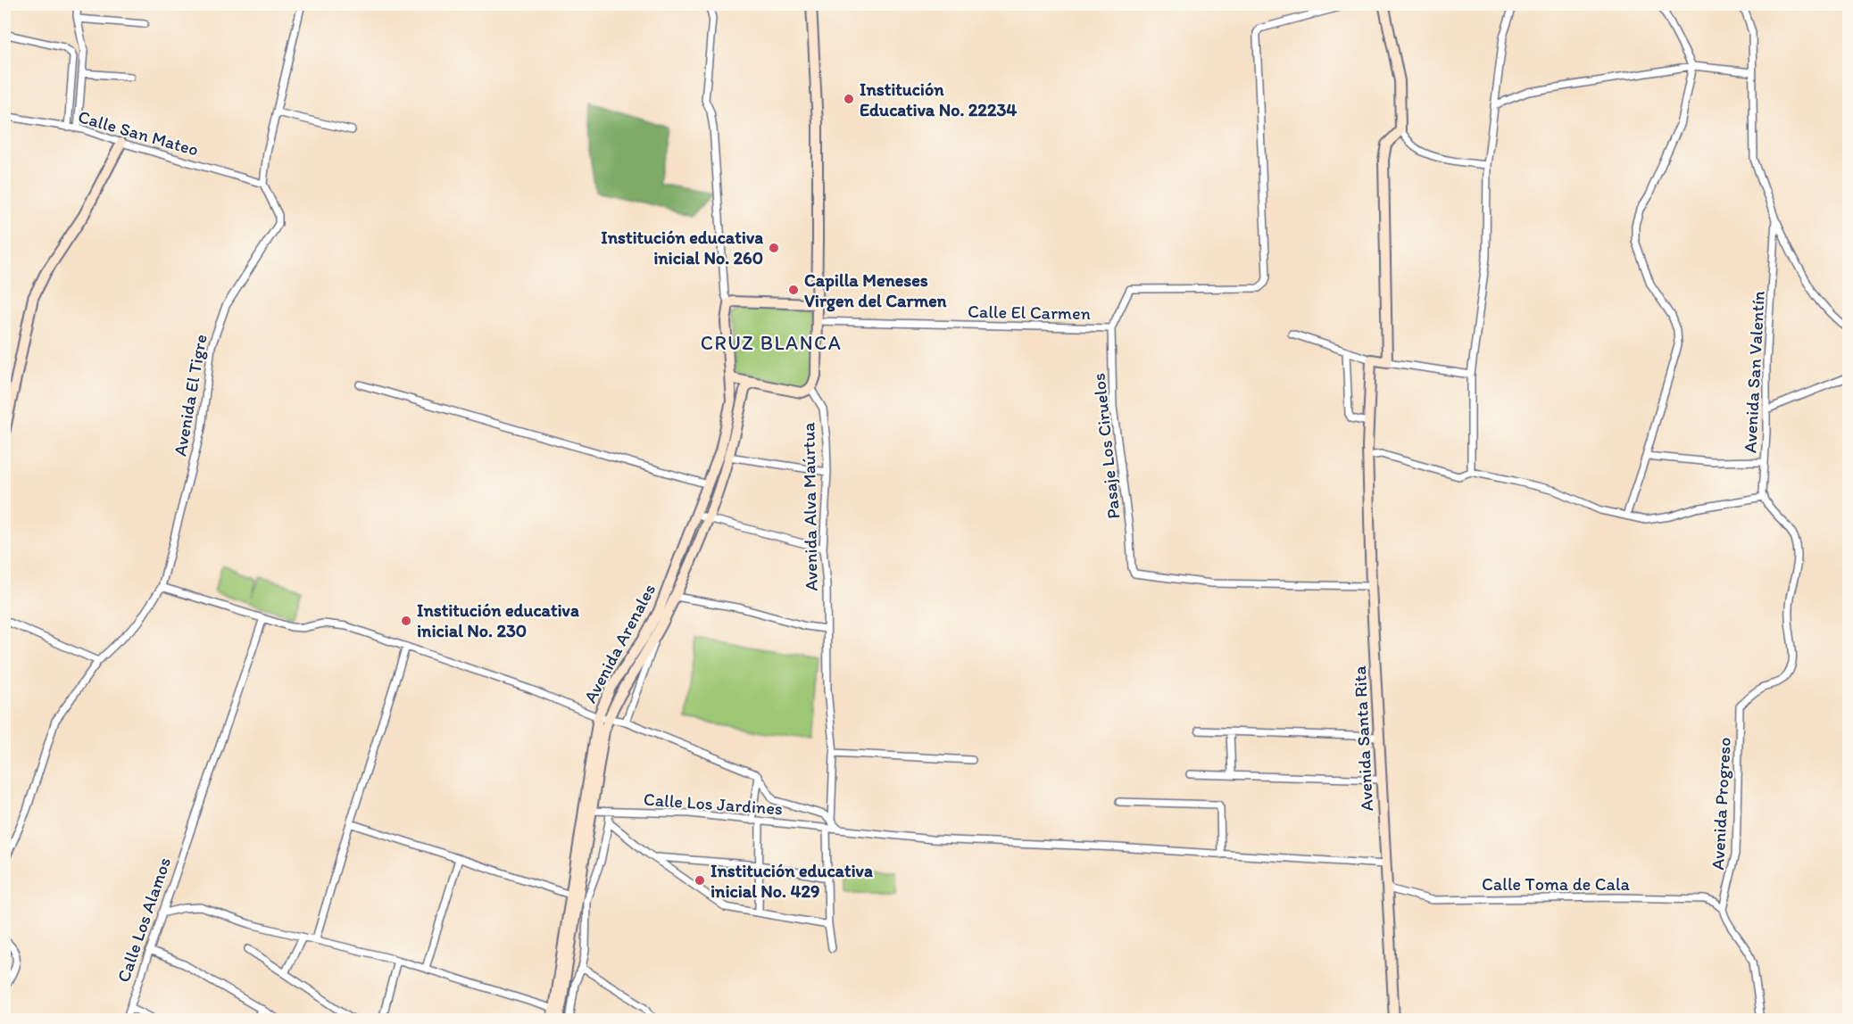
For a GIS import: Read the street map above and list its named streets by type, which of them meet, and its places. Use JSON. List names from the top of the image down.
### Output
{
  "streets": {
    "street": [
      "Calle San Mateo",
      "Calle El Carmen",
      "Avenida San Valentín",
      "Avenida El Tigre",
      "Pasaje Los Ciruelos",
      "Avenida Alva Maúrtua",
      "Avenida Arenales",
      "Avenida Santa Rita",
      "Calle Los Jardines",
      "Avenida Progreso",
      "Calle Toma de Cala",
      "Calle Los Alamos"
    ]
  },
  "crossings": [
    ["Calle San Mateo", "Avenida El Tigre"],
    ["Calle El Carmen", "Pasaje Los Ciruelos"],
    ["Avenida San Valentín", "Avenida Progreso"],
    ["Pasaje Los Ciruelos", "Avenida Santa Rita"],
    ["Avenida Arenales", "Calle Los Jardines"],
    ["Avenida Santa Rita", "Calle Los Jardines"],
    ["Avenida Santa Rita", "Calle Toma de Cala"],
    ["Avenida Progreso", "Calle Toma de Cala"]
  ],
  "districts": ["CRUZ BLANCA"],
  "places": [
    "Institución Educativa No. 22234",
    "Institución educativa inicial No. 260",
    "Capilla Meneses Virgen del Carmen",
    "Institución educativa inicial No. 230",
    "Institución educativa inicial No. 429"
  ]
}
